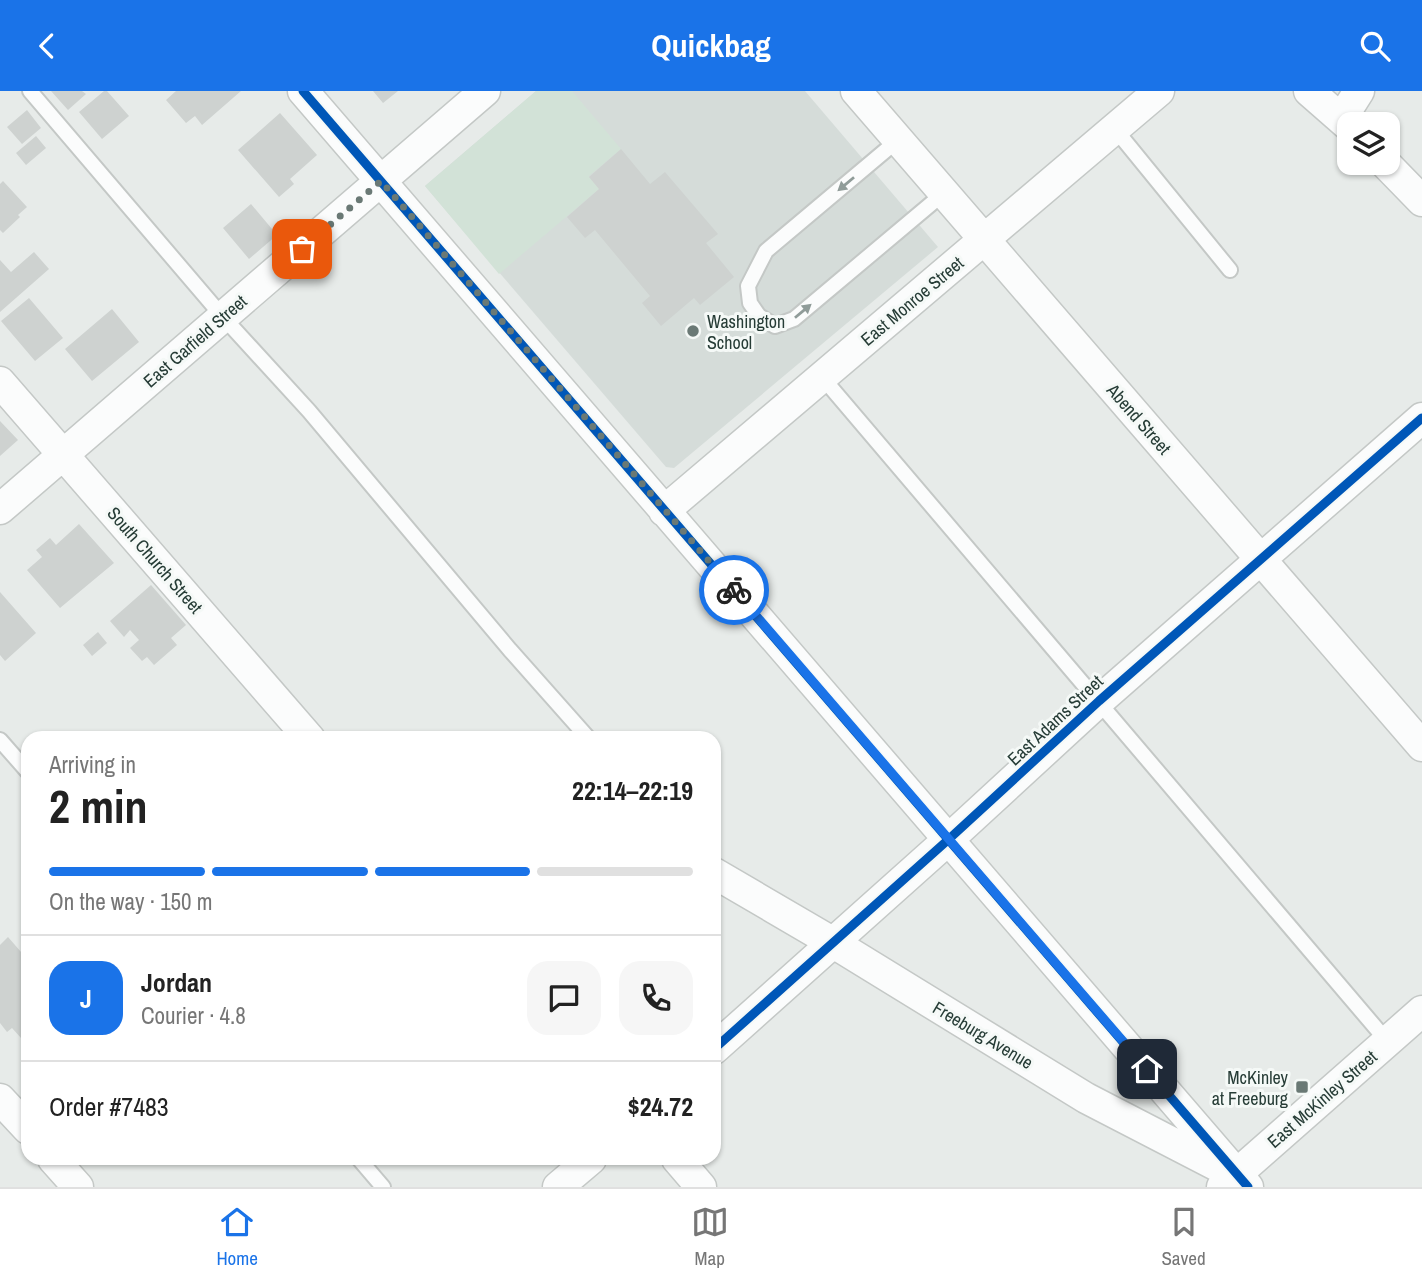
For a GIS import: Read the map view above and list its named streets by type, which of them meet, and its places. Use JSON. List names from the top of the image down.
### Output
{
  "streets": {
    "street": [
      "East Monroe Street",
      "East Garfield Street",
      "Abend Street",
      "South Church Street",
      "East Adams Street",
      "Freeburg Avenue",
      "East McKinley Street"
    ]
  },
  "crossings": [
    ["East Monroe Street", "Abend Street"],
    ["East Garfield Street", "South Church Street"],
    ["Abend Street", "East Adams Street"],
    ["East Adams Street", "Freeburg Avenue"],
    ["Freeburg Avenue", "East McKinley Street"]
  ],
  "places": {
    "other": ["Washington School"],
    "transit": ["McKinley at Freeburg"]
  },
  "page": {
    "header": "Quickbag",
    "heading": ["2 min", "Arriving in", "22:14–22:19"],
    "panel": [
      "Jordan",
      "Courier · 4.8",
      "Order #7483",
      "$24.72"
    ],
    "bar": "On the way · 150 m",
    "round": "J",
    "tabs": ["Home", "Map", "Saved"]
  }
}
